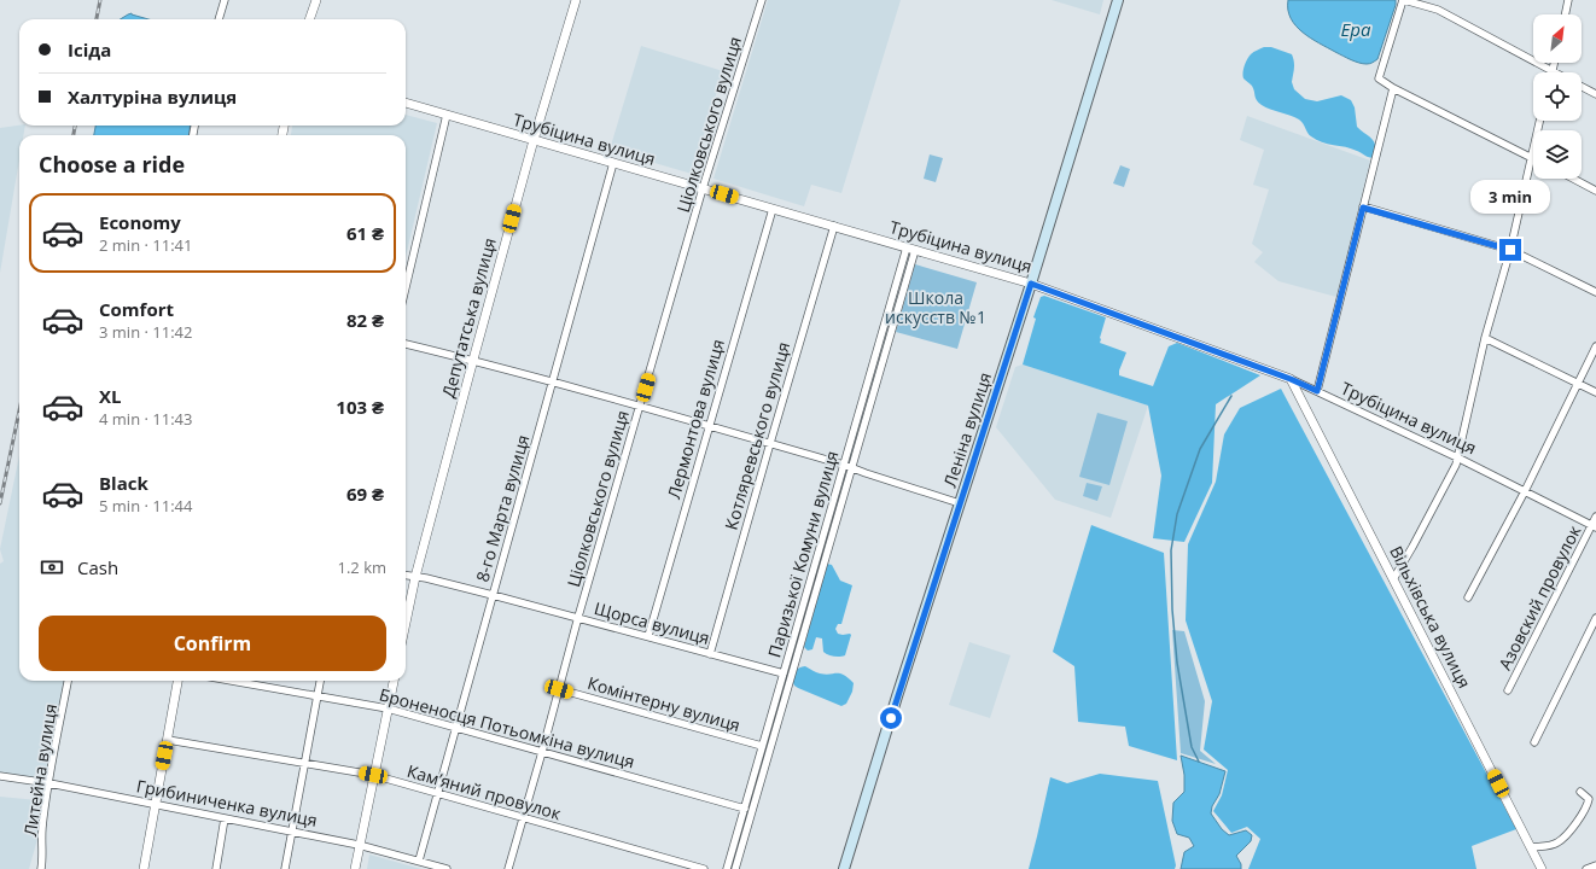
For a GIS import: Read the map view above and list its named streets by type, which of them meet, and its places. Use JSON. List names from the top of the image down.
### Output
{
  "streets": {
    "main road": ["Леніна вулиця"],
    "street": [
      "Ціолковського вулиця",
      "Трубіцина вулиця",
      "Депутатська вулиця",
      "Лермонтова вулиця",
      "Котляревського вулиця",
      "8-го Марта вулиця",
      "Паризької Комуни вулиця",
      "Азовский провулок",
      "Вільхівська вулиця",
      "Щорса вулиця",
      "Комінтерну вулиця",
      "Броненосця Потьомкіна вулиця",
      "Литейна вулиця",
      "Кам’яний провулок",
      "Грибиниченка вулиця"
    ]
  },
  "crossings": [
    ["Ціолковського вулиця", "Трубіцина вулиця"],
    ["Ціолковського вулиця", "Щорса вулиця"],
    ["Ціолковського вулиця", "Комінтерну вулиця"],
    ["Ціолковського вулиця", "Броненосця Потьомкіна вулиця"],
    ["Ціолковського вулиця", "Кам’яний провулок"],
    ["Трубіцина вулиця", "Депутатська вулиця"],
    ["Трубіцина вулиця", "Лермонтова вулиця"],
    ["Трубіцина вулиця", "Леніна вулиця"],
    ["Трубіцина вулиця", "Котляревського вулиця"],
    ["Трубіцина вулиця", "8-го Марта вулиця"],
    ["Трубіцина вулиця", "Паризької Комуни вулиця"],
    ["Трубіцина вулиця", "Азовский провулок"],
    ["Трубіцина вулиця", "Вільхівська вулиця"],
    ["Депутатська вулиця", "Щорса вулиця"],
    ["Лермонтова вулиця", "Щорса вулиця"],
    ["Котляревського вулиця", "Щорса вулиця"],
    ["8-го Марта вулиця", "Щорса вулиця"],
    ["8-го Марта вулиця", "Броненосця Потьомкіна вулиця"],
    ["8-го Марта вулиця", "Кам’яний провулок"],
    ["8-го Марта вулиця", "Грибиниченка вулиця"],
    ["Паризької Комуни вулиця", "Щорса вулиця"],
    ["Паризької Комуни вулиця", "Комінтерну вулиця"],
    ["Паризької Комуни вулиця", "Броненосця Потьомкіна вулиця"],
    ["Литейна вулиця", "Грибиниченка вулиця"]
  ],
  "water": ["Ера"],
  "parks": ["Школа искусств №1"],
  "north": "top right",
  "page": {
    "banner": ["Ісіда", "Халтуріна вулиця"],
    "heading": "Choose a ride",
    "bubble": "3 min",
    "list": [
      {
        "name": "Economy",
        "note": "2 min · 11:41",
        "value": "61 ₴"
      },
      {
        "name": "Comfort",
        "note": "3 min · 11:42",
        "value": "82 ₴"
      },
      {
        "name": "XL",
        "note": "4 min · 11:43",
        "value": "103 ₴"
      },
      {
        "name": "Black",
        "note": "5 min · 11:44",
        "value": "69 ₴"
      }
    ],
    "pay": ["Cash", "1.2 km"],
    "buttons": "Confirm"
  }
}
